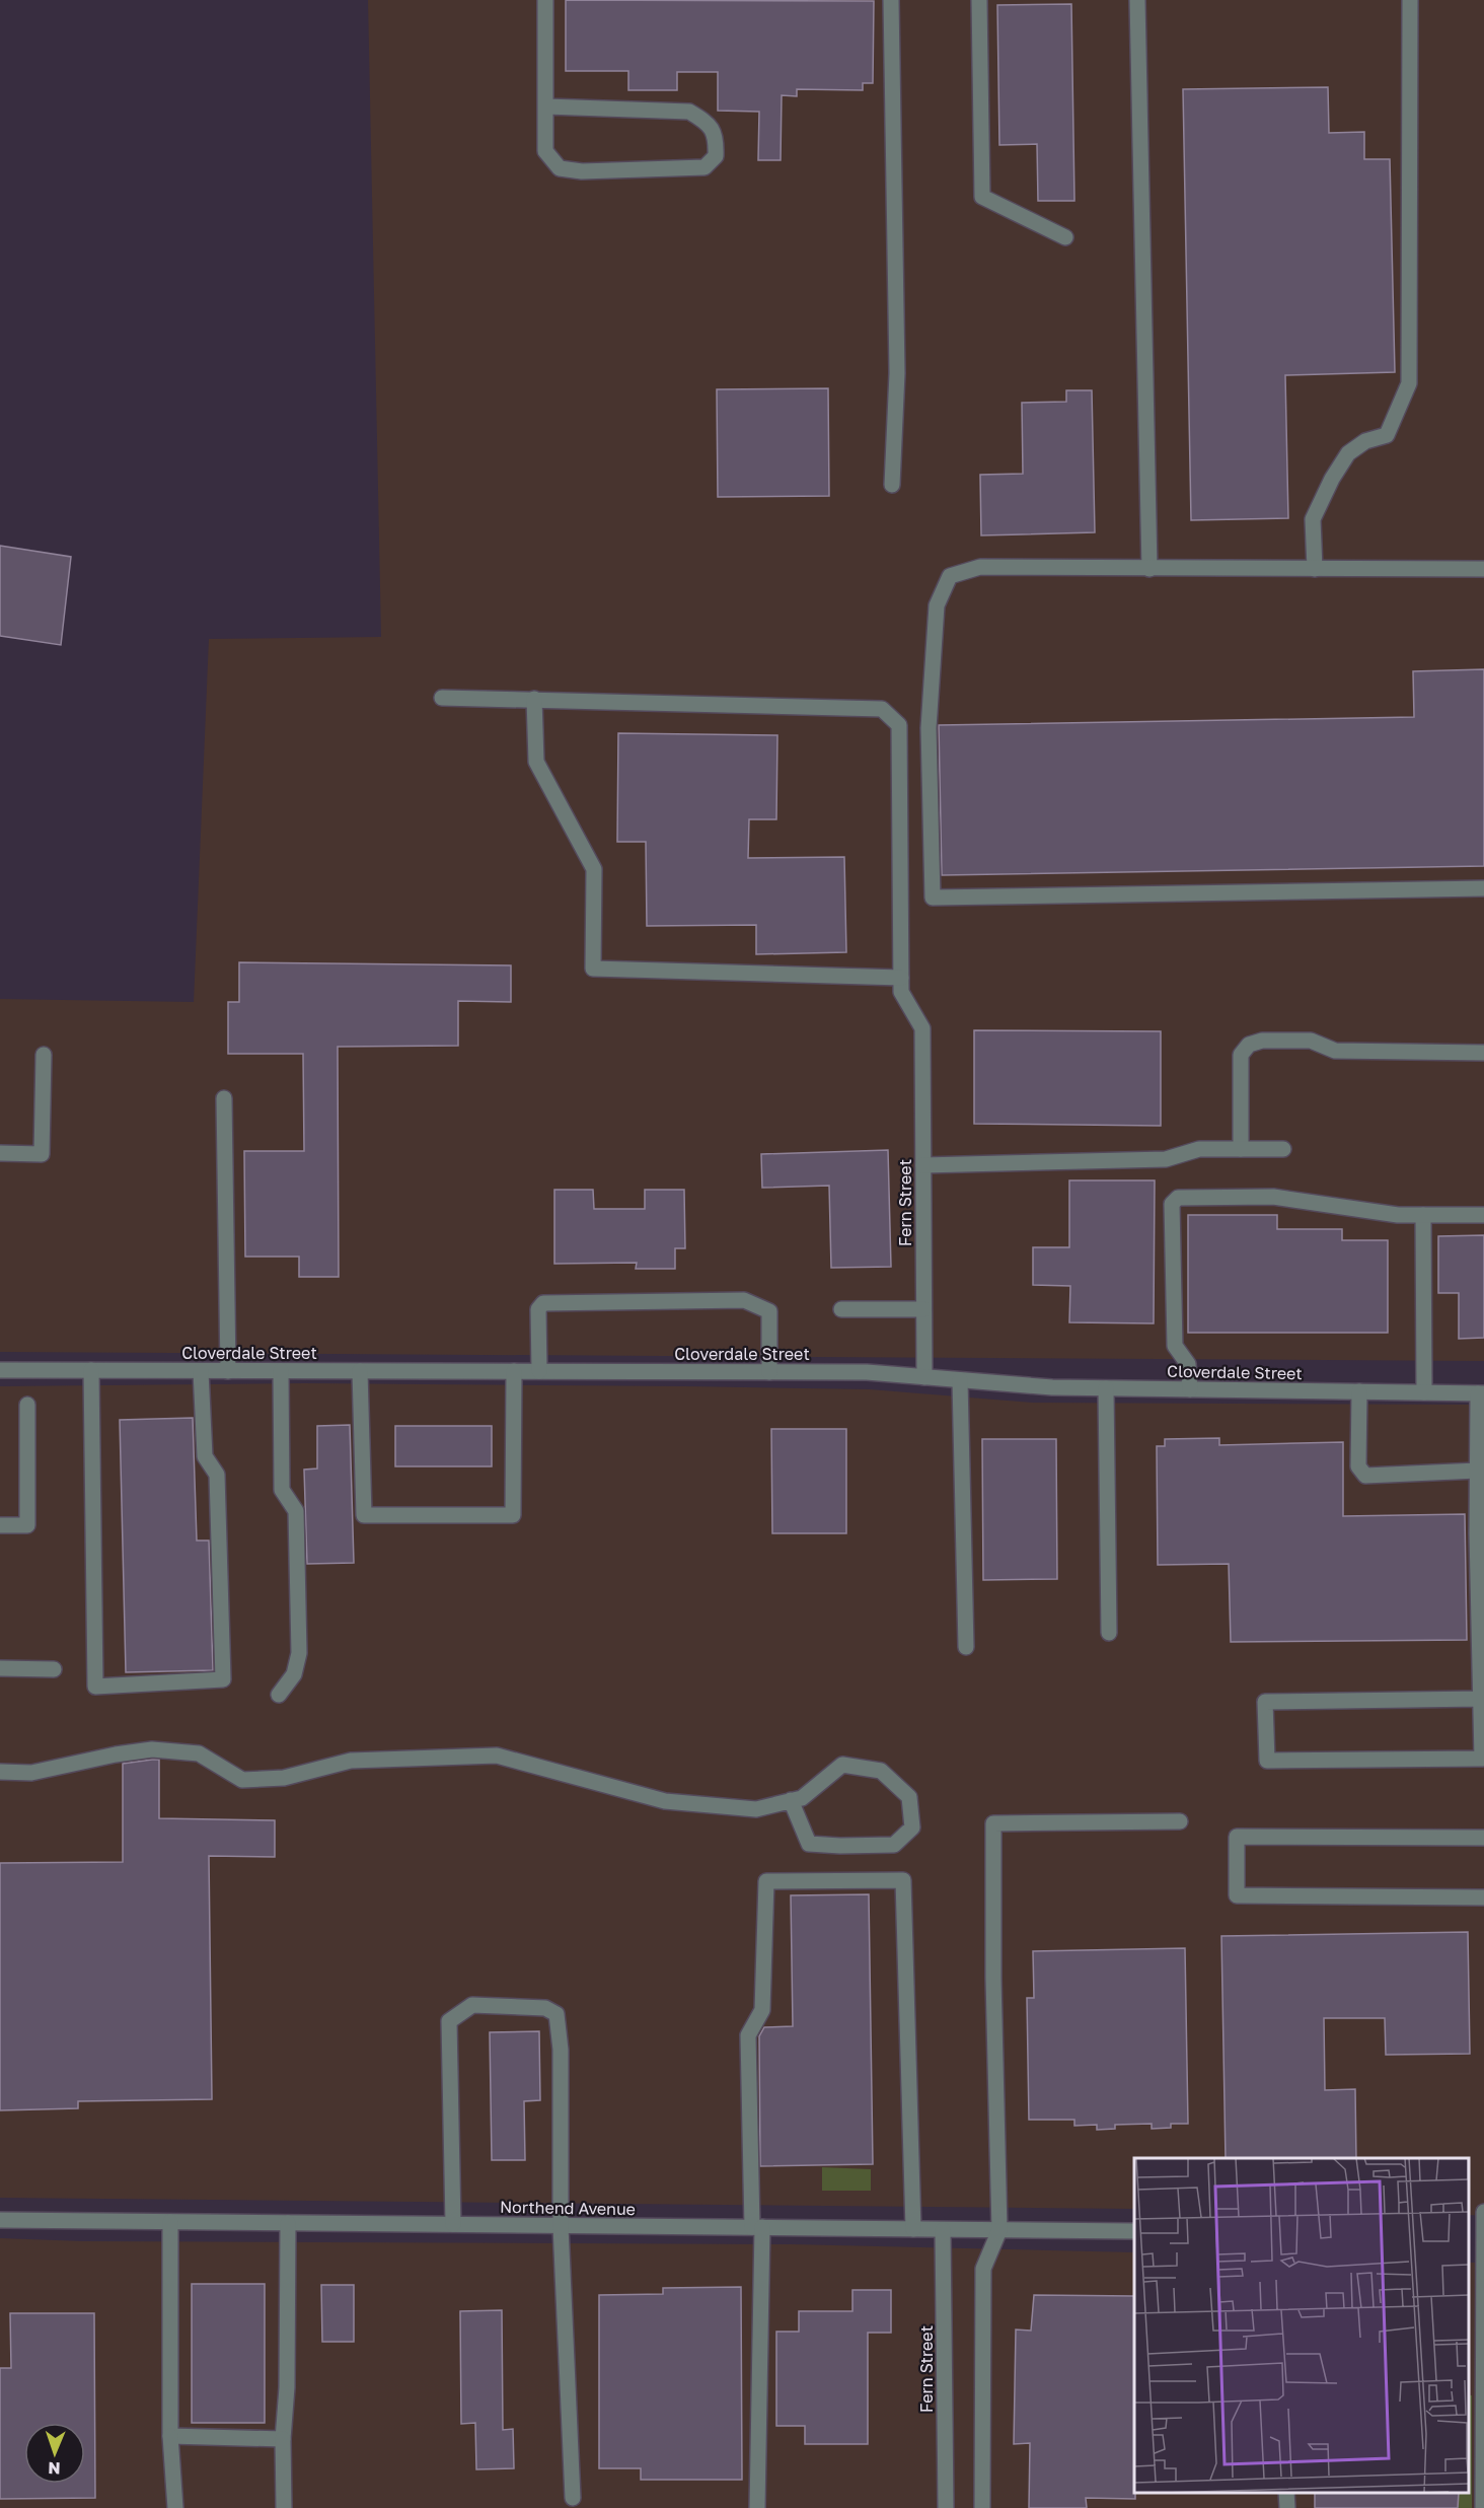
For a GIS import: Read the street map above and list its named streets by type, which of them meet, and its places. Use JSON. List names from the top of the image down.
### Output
{
  "streets": {
    "street": ["Fern Street", "Cloverdale Street", "Northend Avenue"]
  },
  "crossings": [
    ["Fern Street", "Cloverdale Street"],
    ["Fern Street", "Northend Avenue"]
  ],
  "north": "bottom"
}
